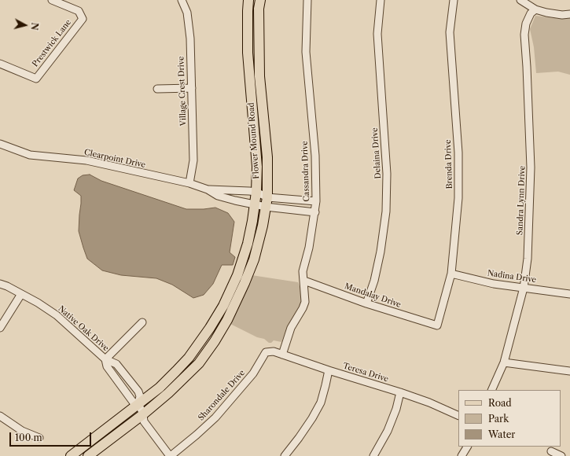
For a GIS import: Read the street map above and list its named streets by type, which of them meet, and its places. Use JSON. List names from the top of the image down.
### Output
{
  "streets": {
    "main road": ["Flower Mound Road"],
    "street": [
      "Prestwick Lane",
      "Village Crest Drive",
      "Delaina Drive",
      "Clearpoint Drive",
      "Brenda Drive",
      "Cassandra Drive",
      "Sandra Lynn Drive",
      "Nadina Drive",
      "Mandalay Drive",
      "Native Oak Drive",
      "Teresa Drive",
      "Sharondale Drive"
    ]
  },
  "crossings": [
    ["Village Crest Drive", "Clearpoint Drive"],
    ["Flower Mound Road", "Clearpoint Drive"],
    ["Flower Mound Road", "Native Oak Drive"],
    ["Delaina Drive", "Mandalay Drive"],
    ["Clearpoint Drive", "Cassandra Drive"],
    ["Brenda Drive", "Nadina Drive"],
    ["Brenda Drive", "Mandalay Drive"],
    ["Cassandra Drive", "Mandalay Drive"],
    ["Cassandra Drive", "Teresa Drive"],
    ["Sandra Lynn Drive", "Nadina Drive"],
    ["Native Oak Drive", "Sharondale Drive"],
    ["Teresa Drive", "Sharondale Drive"]
  ],
  "legend": ["Road", "Park", "Water"],
  "scale_bar": "100 m",
  "north": "right"
}
